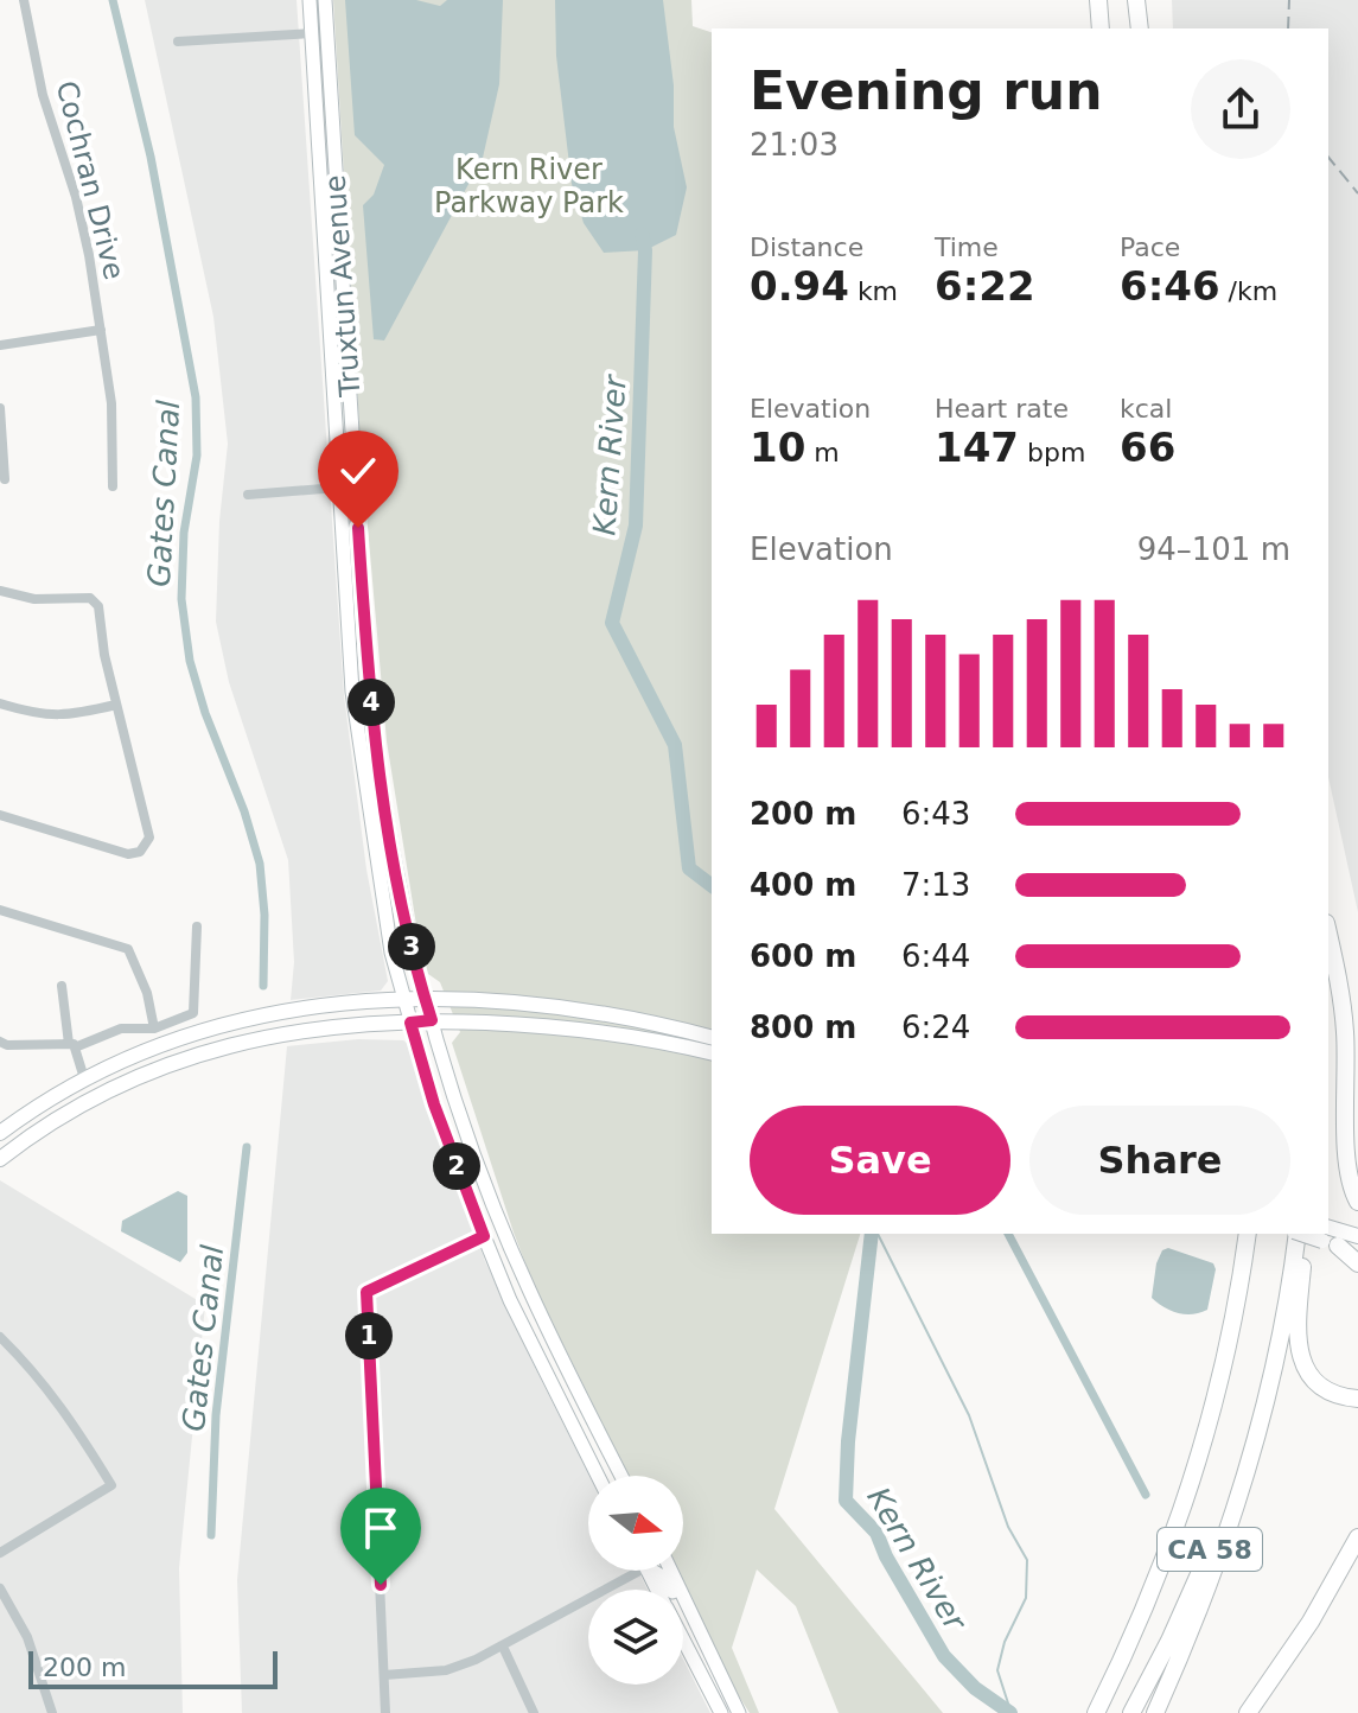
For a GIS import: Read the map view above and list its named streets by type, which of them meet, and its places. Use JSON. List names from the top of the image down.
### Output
{
  "streets": {
    "highway": ["CA 58"],
    "main road": ["Truxtun Avenue"],
    "street": ["Cochran Drive"]
  },
  "water": ["Kern River", "Gates Canal"],
  "parks": ["Kern River Parkway Park"],
  "scale_bar": "200 m",
  "north": "right",
  "page": {
    "heading": ["Evening run", "21:03"],
    "stats": [
      ["Distance", "0.94 km"],
      ["Time", "6:22"],
      ["Pace", "6:46 /km"],
      ["Elevation", "10 m"],
      ["Heart rate", "147 bpm"],
      ["kcal", "66"]
    ],
    "chart": ["Elevation", "94–101 m"],
    "pins": [
      "4",
      "3",
      "2",
      "1"
    ],
    "list": [
      {
        "name": "200 m",
        "note": "6:43"
      },
      {
        "name": "400 m",
        "note": "7:13"
      },
      {
        "name": "600 m",
        "note": "6:44"
      },
      {
        "name": "800 m",
        "note": "6:24"
      }
    ],
    "buttons": ["Save", "Share"],
    "scale": "200 m"
  }
}
